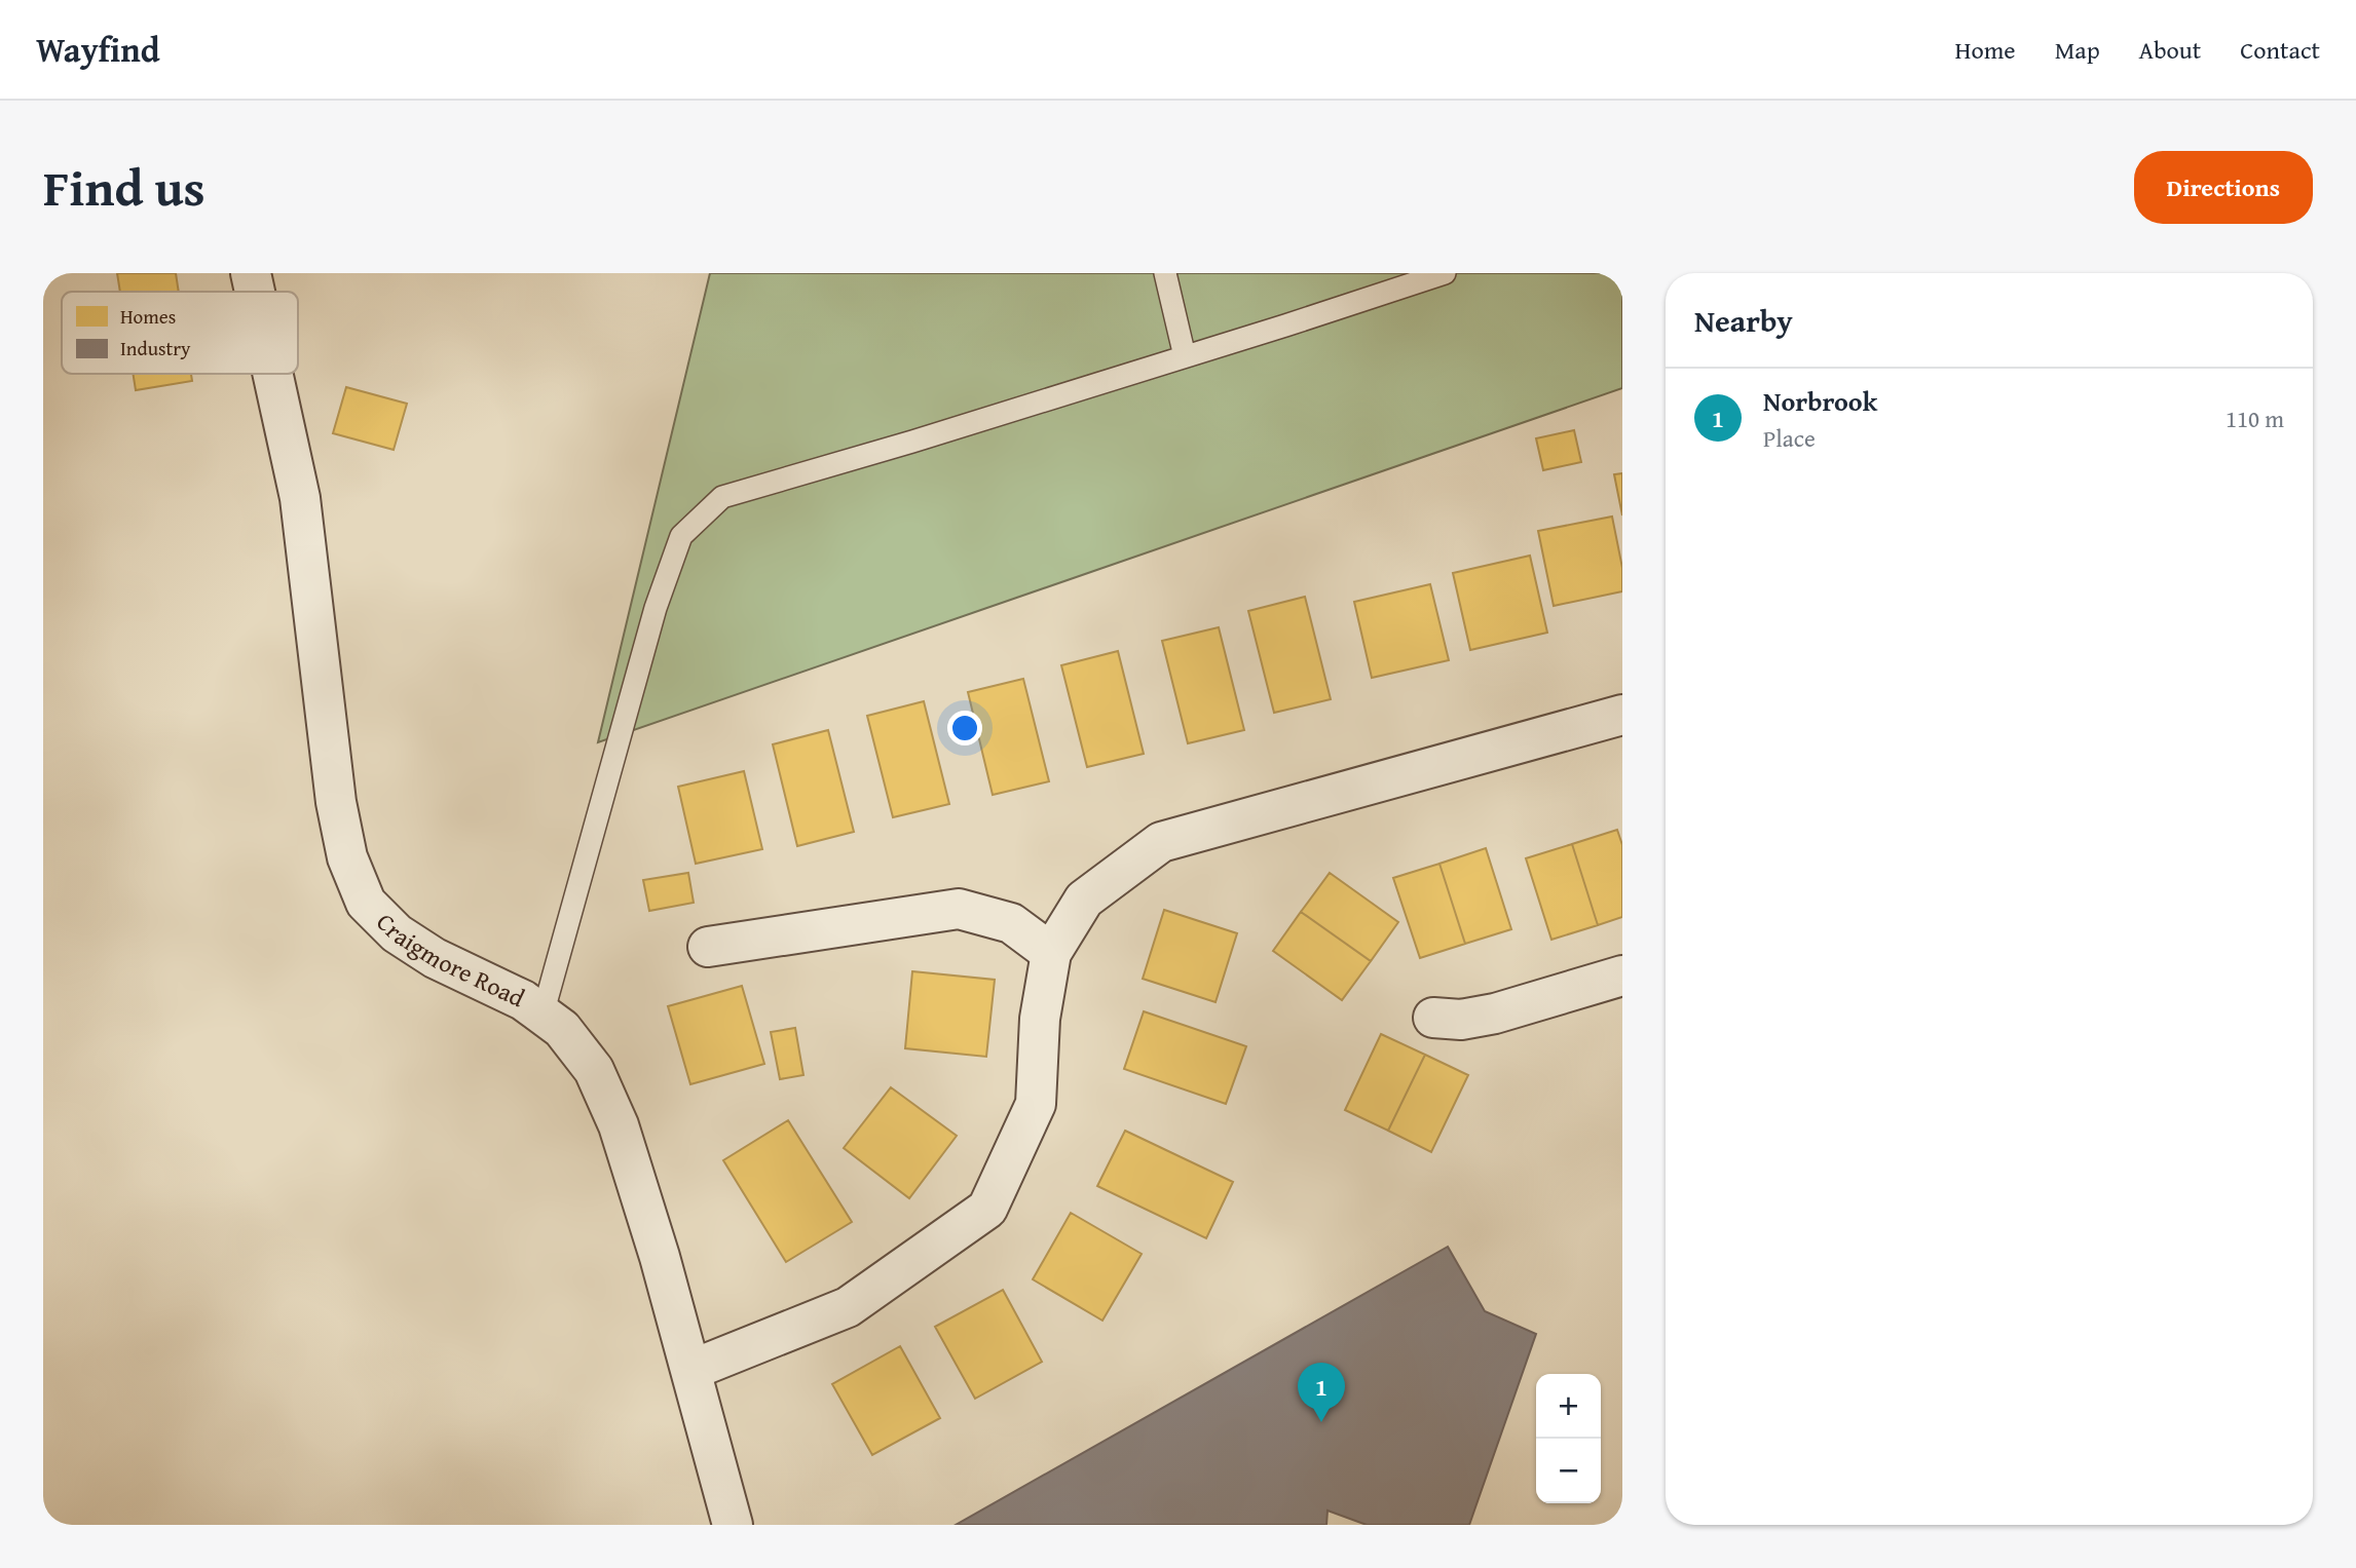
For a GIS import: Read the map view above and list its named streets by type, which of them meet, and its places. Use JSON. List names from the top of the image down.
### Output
{
  "streets": {
    "street": ["Craigmore Road"]
  },
  "legend": ["Homes", "Industry"],
  "page": {
    "header": "Wayfind",
    "nav": [
      "Home",
      "Map",
      "About",
      "Contact"
    ],
    "title": "Find us",
    "buttons": "Directions",
    "heading": "Nearby",
    "list": [
      {
        "mark": "1",
        "name": "Norbrook",
        "note": "Place",
        "value": "110 m"
      }
    ],
    "pins": "1",
    "map_buttons": ["+", "−"]
  }
}
